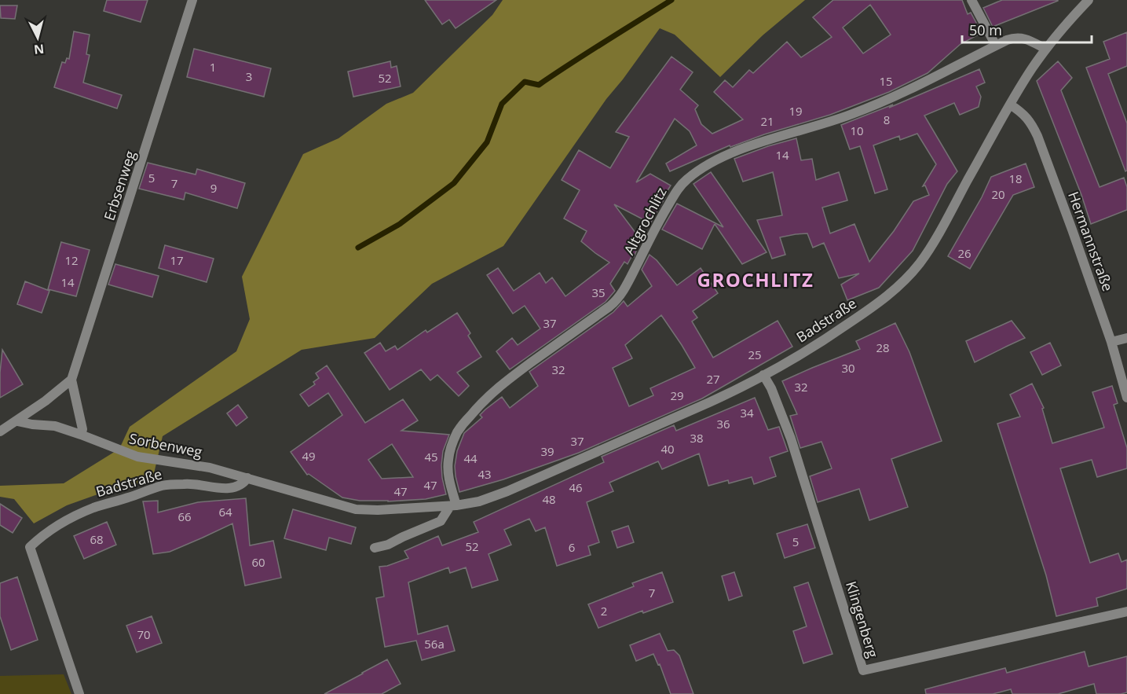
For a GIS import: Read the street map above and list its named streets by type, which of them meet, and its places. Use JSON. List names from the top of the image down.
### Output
{
  "streets": {
    "street": [
      "Erbsenweg",
      "Altgrochlitz",
      "Hermannstraße",
      "Badstraße",
      "Sorbenweg",
      "Klingenberg"
    ]
  },
  "crossings": [
    ["Altgrochlitz", "Badstraße"],
    ["Hermannstraße", "Badstraße"],
    ["Badstraße", "Sorbenweg"],
    ["Badstraße", "Klingenberg"]
  ],
  "districts": ["GROCHLITZ"],
  "house_numbers": [
    "1",
    "3",
    "52",
    "15",
    "19",
    "8",
    "21",
    "10",
    "14",
    "5",
    "18",
    "7",
    "9",
    "20",
    "26",
    "12",
    "17",
    "14",
    "35",
    "37",
    "28",
    "25",
    "30",
    "32",
    "27",
    "32",
    "29",
    "34",
    "36",
    "38",
    "37",
    "40",
    "39",
    "49",
    "45",
    "44",
    "43",
    "47",
    "46",
    "47",
    "48",
    "64",
    "66",
    "68",
    "5",
    "52",
    "6",
    "60",
    "7",
    "2",
    "70",
    "56a"
  ],
  "scale_bar": "50 m",
  "north": "bottom"
}
